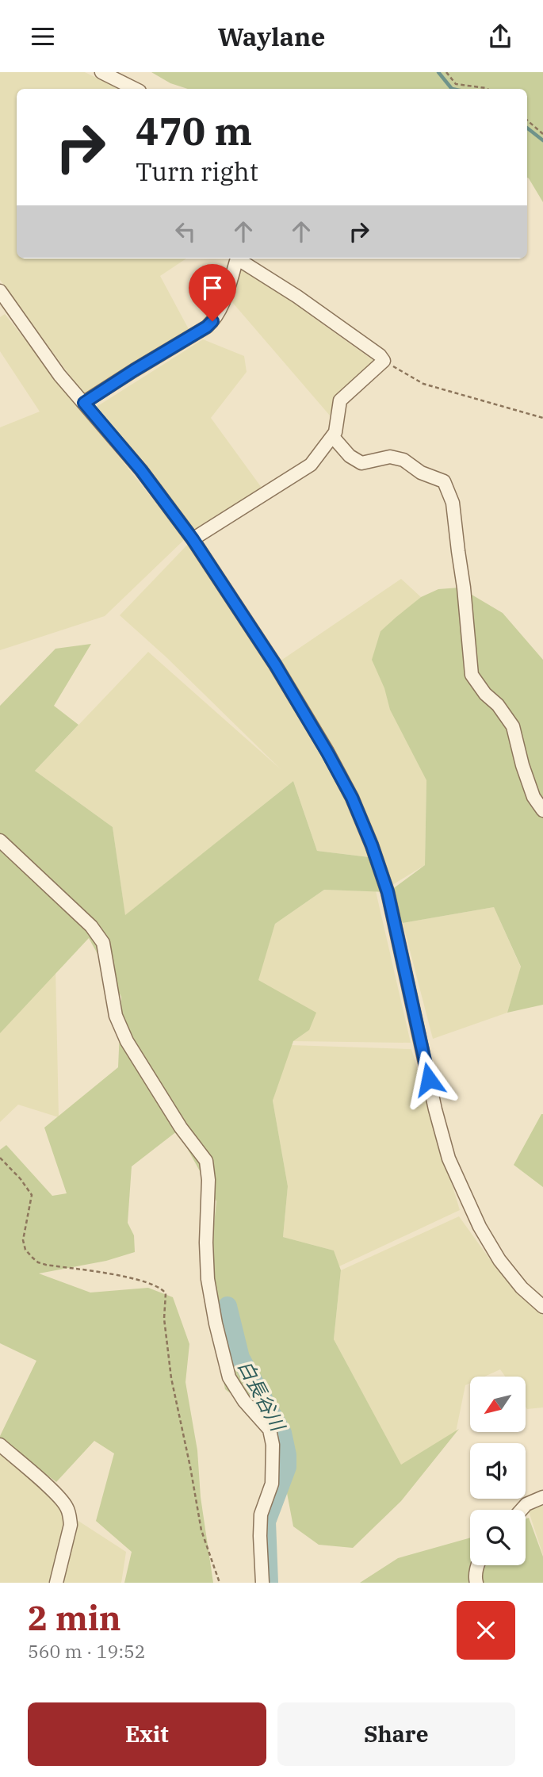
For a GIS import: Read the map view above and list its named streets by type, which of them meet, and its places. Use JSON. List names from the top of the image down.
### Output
{
  "water": ["白長谷川"],
  "north": "bottom left",
  "page": {
    "header": "Waylane",
    "turn": ["470 m", "Turn right"],
    "heading": ["2 min", "560 m · 19:52"],
    "buttons": ["Exit", "Share"]
  }
}
